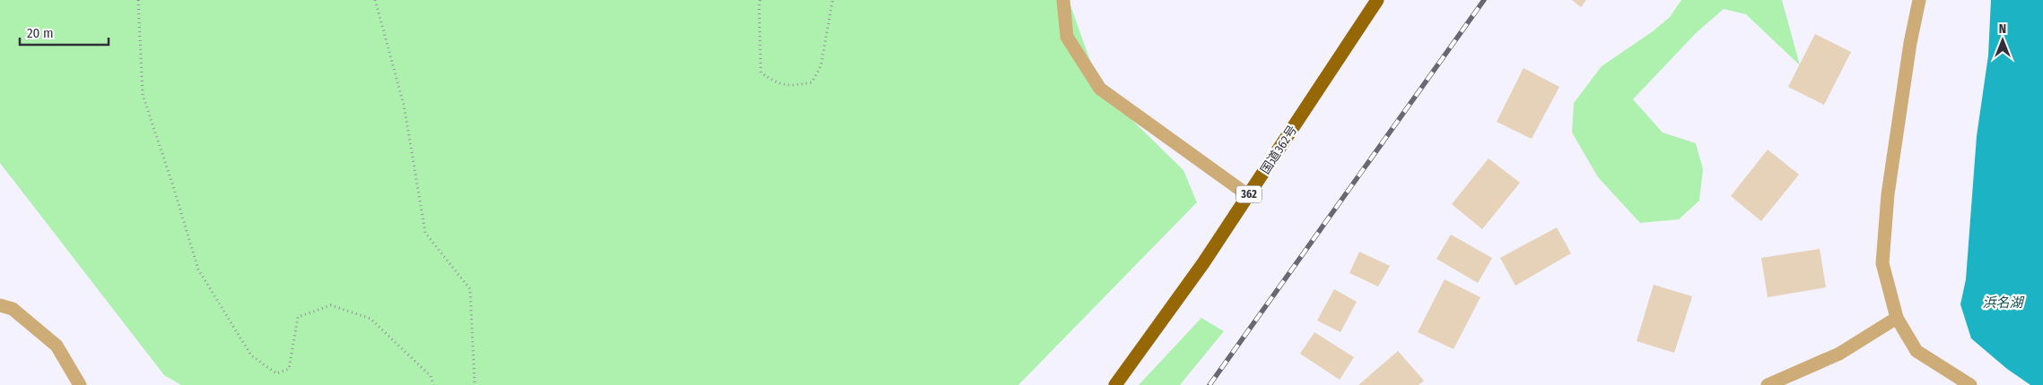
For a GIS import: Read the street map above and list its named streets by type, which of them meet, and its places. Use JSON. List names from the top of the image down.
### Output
{
  "streets": {
    "highway": ["国道362号", "362"]
  },
  "water": ["浜名湖"],
  "scale_bar": "20 m",
  "north": "top"
}
